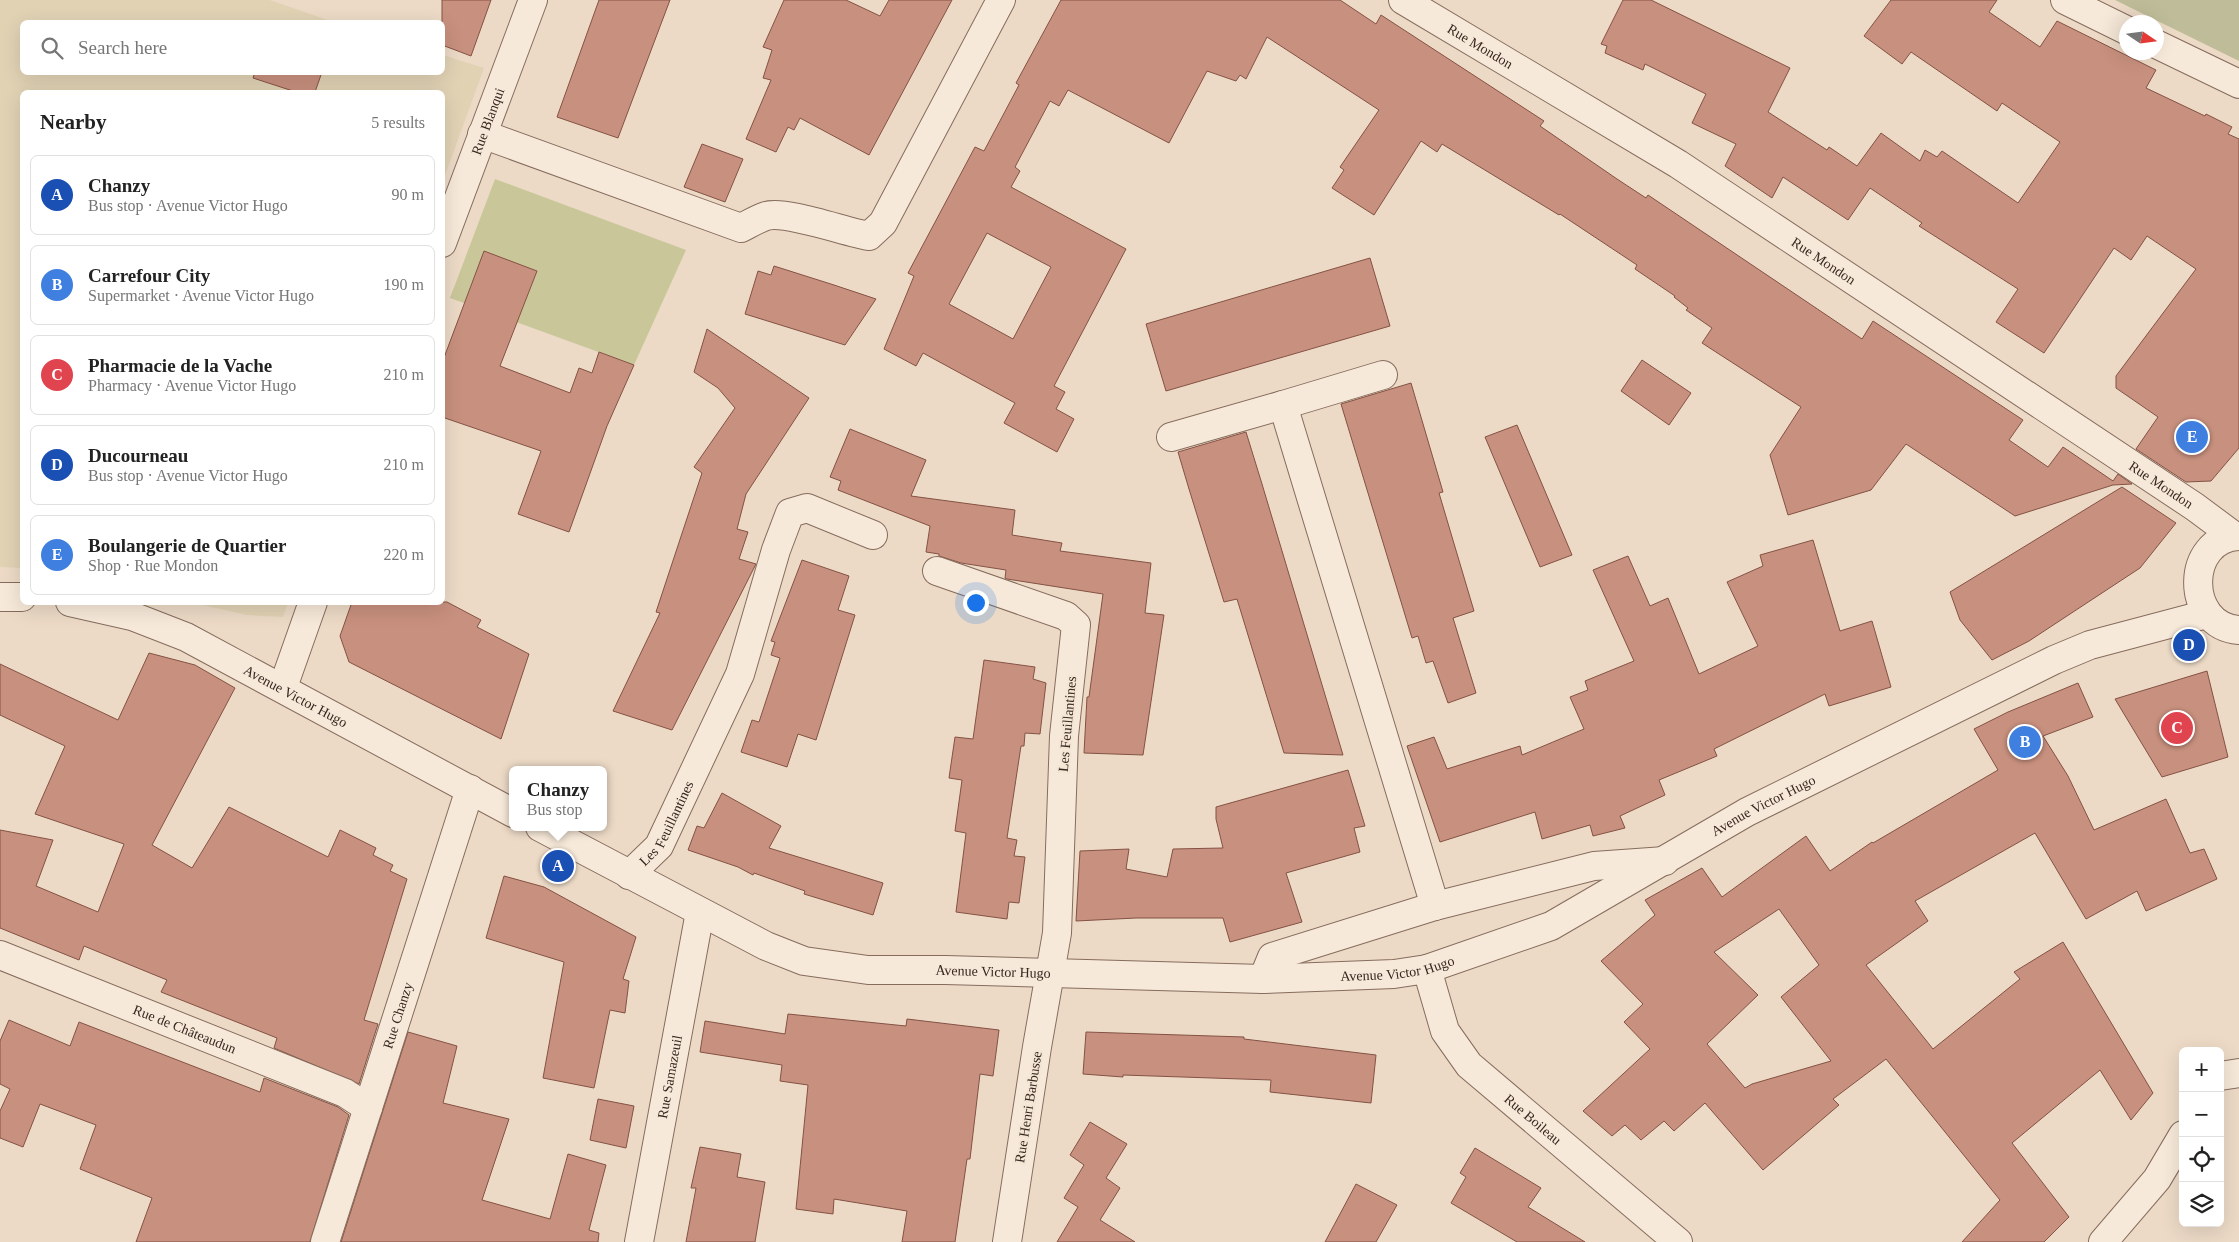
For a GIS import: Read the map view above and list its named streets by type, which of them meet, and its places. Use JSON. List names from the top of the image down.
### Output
{
  "streets": {
    "street": [
      "Rue Mondon",
      "Rue Blanqui",
      "Avenue Victor Hugo",
      "Les Feuillantines",
      "Rue Chanzy",
      "Rue de Châteaudun",
      "Rue Samazeuil",
      "Rue Henri Barbusse",
      "Rue Boileau"
    ]
  },
  "crossings": [
    ["Avenue Victor Hugo", "Les Feuillantines"],
    ["Avenue Victor Hugo", "Rue Chanzy"],
    ["Avenue Victor Hugo", "Rue Samazeuil"],
    ["Avenue Victor Hugo", "Rue Henri Barbusse"],
    ["Avenue Victor Hugo", "Rue Boileau"],
    ["Les Feuillantines", "Rue Henri Barbusse"],
    ["Rue Chanzy", "Rue de Châteaudun"]
  ],
  "north": "right",
  "page": {
    "search": "Search here",
    "heading": ["Nearby", "5 results"],
    "list": [
      {
        "mark": "A",
        "name": "Chanzy",
        "note": "Bus stop · Avenue Victor Hugo",
        "value": "90 m"
      },
      {
        "mark": "B",
        "name": "Carrefour City",
        "note": "Supermarket · Avenue Victor Hugo",
        "value": "190 m"
      },
      {
        "mark": "C",
        "name": "Pharmacie de la Vache",
        "note": "Pharmacy · Avenue Victor Hugo",
        "value": "210 m"
      },
      {
        "mark": "D",
        "name": "Ducourneau",
        "note": "Bus stop · Avenue Victor Hugo",
        "value": "210 m"
      },
      {
        "mark": "E",
        "name": "Boulangerie de Quartier",
        "note": "Shop · Rue Mondon",
        "value": "220 m"
      }
    ],
    "pins": [
      "E",
      "D",
      "C",
      "B",
      "A"
    ],
    "popup": ["Chanzy", "Bus stop"],
    "map_buttons": ["+", "−"]
  }
}
